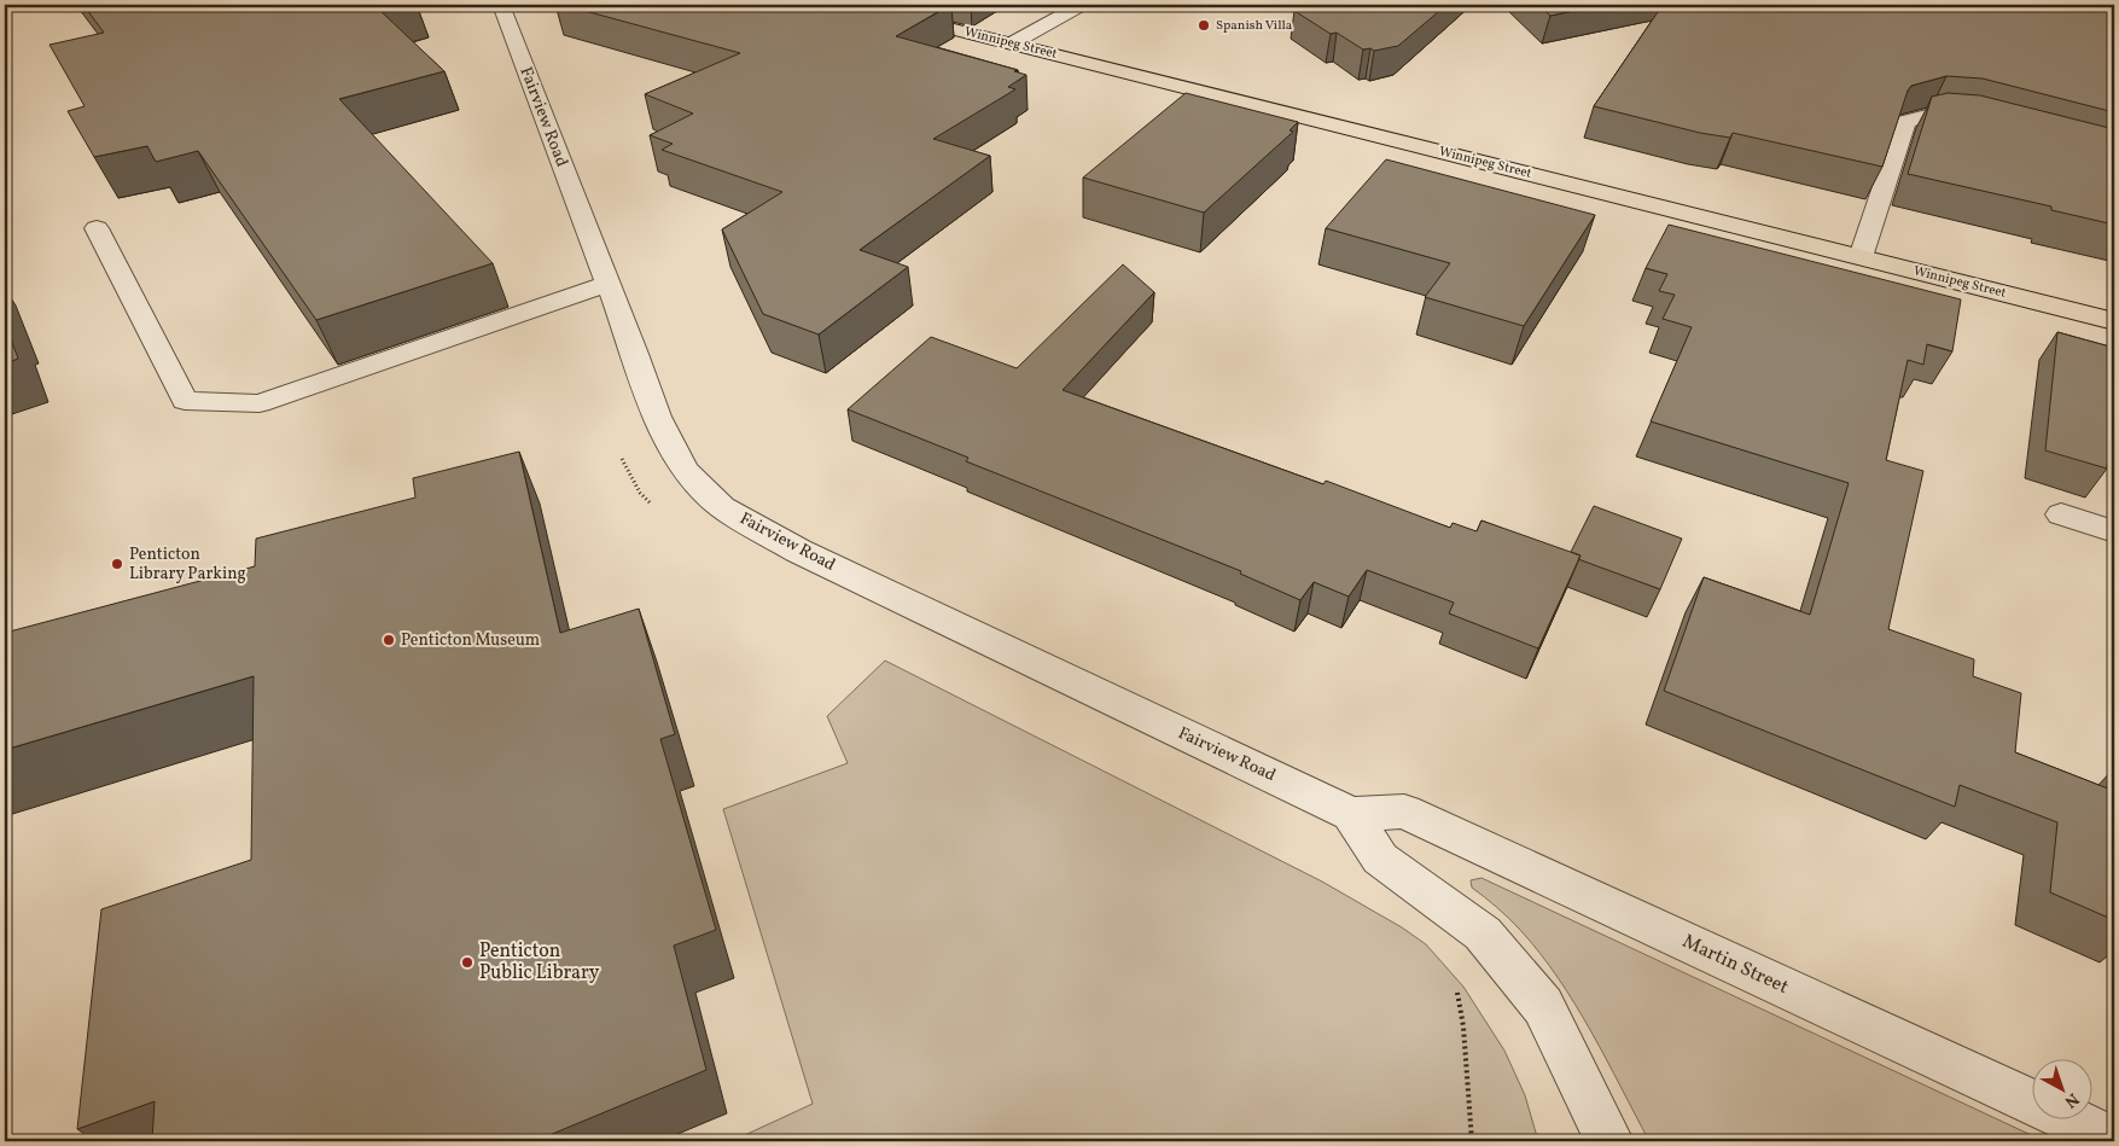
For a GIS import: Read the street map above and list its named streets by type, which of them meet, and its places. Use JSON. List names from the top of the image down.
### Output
{
  "streets": {
    "main road": ["Winnipeg Street"],
    "street": ["Fairview Road", "Martin Street"]
  },
  "crossings": [
    ["Fairview Road", "Martin Street"]
  ],
  "places": [
    "Spanish Villa",
    "Penticton Library Parking",
    "Penticton Museum",
    "Penticton Public Library"
  ],
  "north": "bottom right"
}
